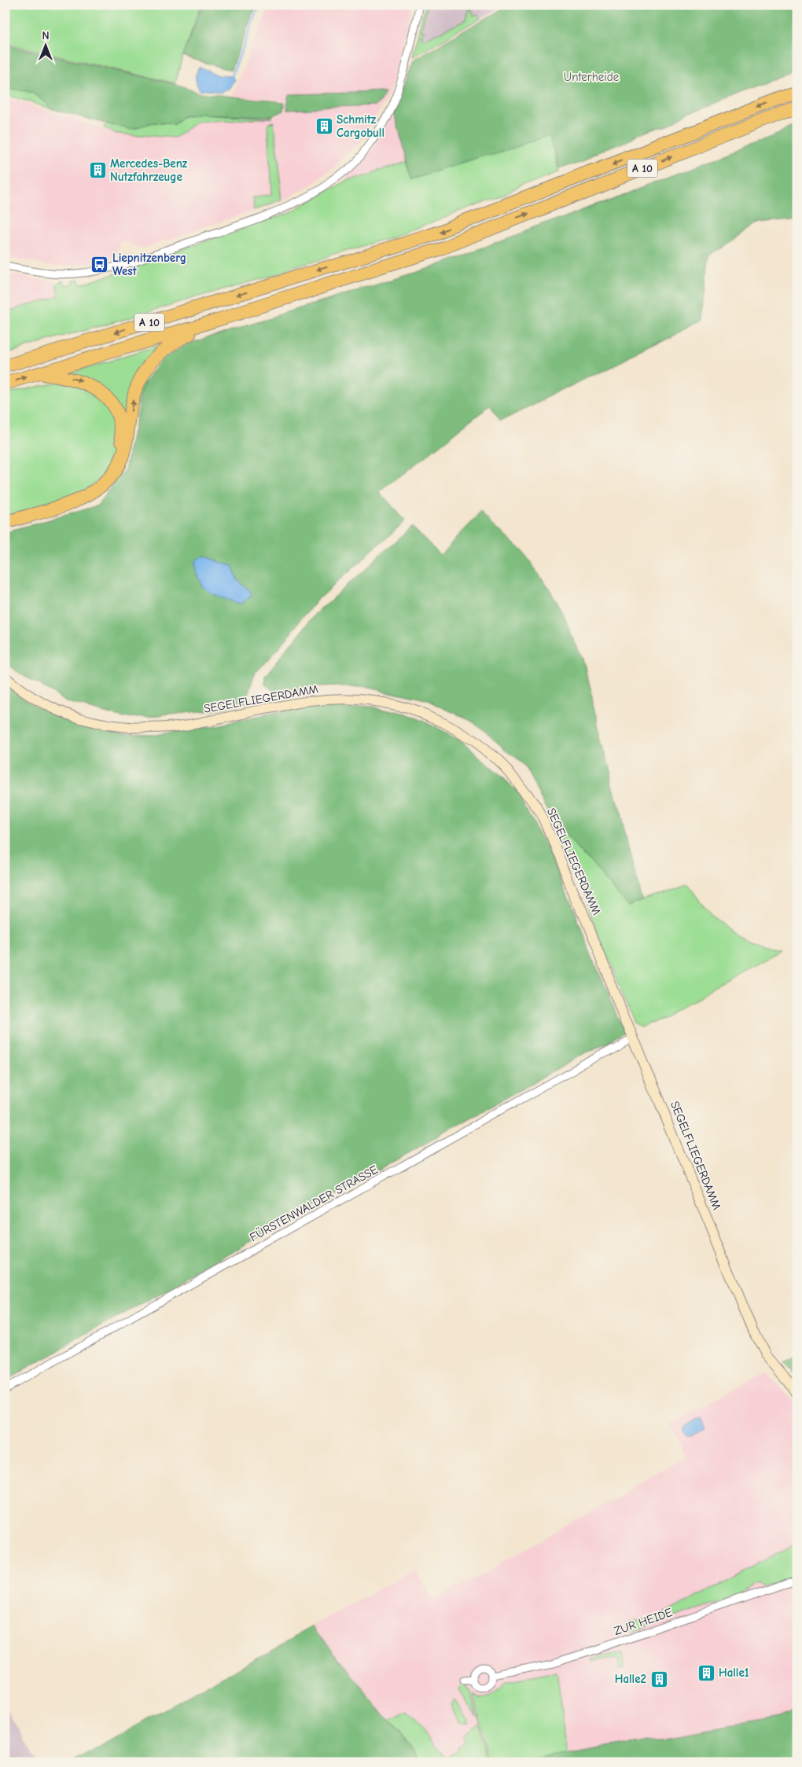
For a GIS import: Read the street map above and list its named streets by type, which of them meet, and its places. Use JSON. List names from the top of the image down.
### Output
{
  "streets": {
    "highway": ["A 10"],
    "street": ["SEGELFLIEGERDAMM", "FÜRSTENWALDER STRASSE", "ZUR HEIDE"]
  },
  "crossings": [
    ["SEGELFLIEGERDAMM", "FÜRSTENWALDER STRASSE"]
  ],
  "parks": ["Unterheide"],
  "places": {
    "building": [
      "Schmitz Cargobull",
      "Mercedes-Benz Nutzfahrzeuge",
      "Halle1",
      "Halle2"
    ],
    "bus stop": ["Liepnitzenberg West"]
  },
  "north": "top"
}
